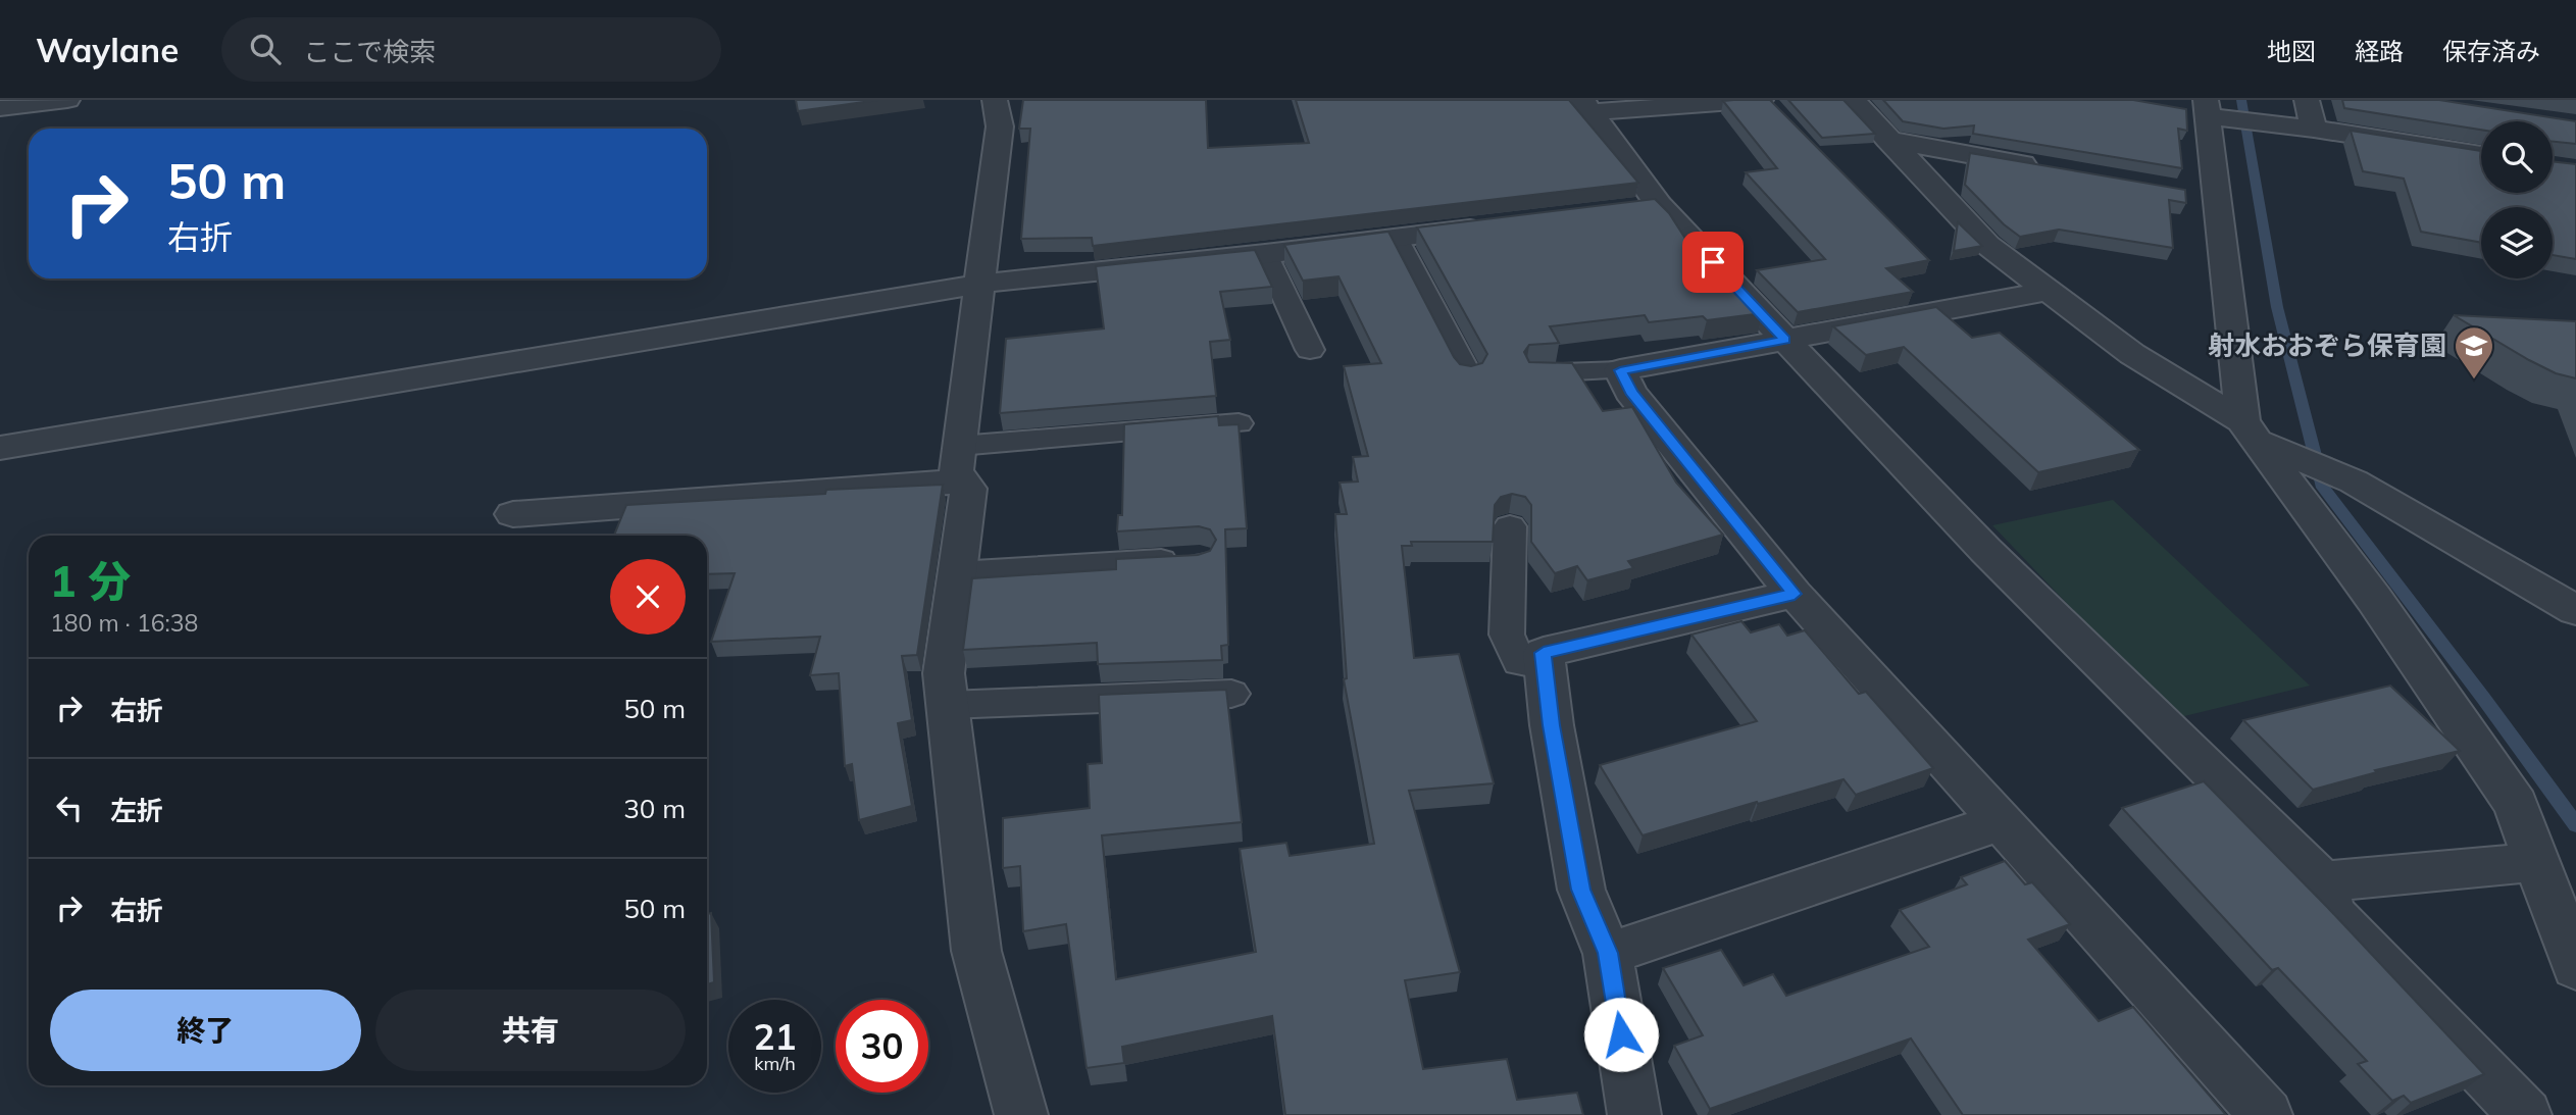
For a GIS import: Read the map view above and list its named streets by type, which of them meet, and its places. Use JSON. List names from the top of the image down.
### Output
{
  "places": {
    "school or university": ["射水おおぞら保育園"]
  },
  "page": {
    "header": "Waylane",
    "search": "ここで検索",
    "nav": ["地図", "経路", "保存済み"],
    "turn": ["50 m", "右折"],
    "heading": ["1 分", "180 m · 16:38"],
    "list": [
      {
        "name": "右折",
        "value": "50 m"
      },
      {
        "name": "左折",
        "value": "30 m"
      },
      {
        "name": "右折",
        "value": "50 m"
      }
    ],
    "buttons": ["終了", "共有"],
    "speed": "21 km/h",
    "limit": "30"
  }
}
